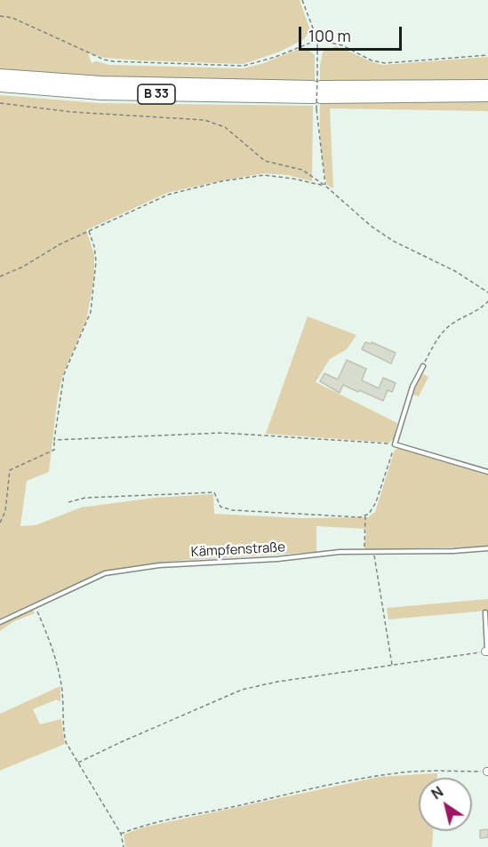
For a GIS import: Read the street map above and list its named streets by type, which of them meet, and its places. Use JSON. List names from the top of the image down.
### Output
{
  "streets": {
    "highway": ["B 33"],
    "lane": ["Kämpfenstraße"]
  },
  "scale_bar": "100 m",
  "north": "top left"
}
